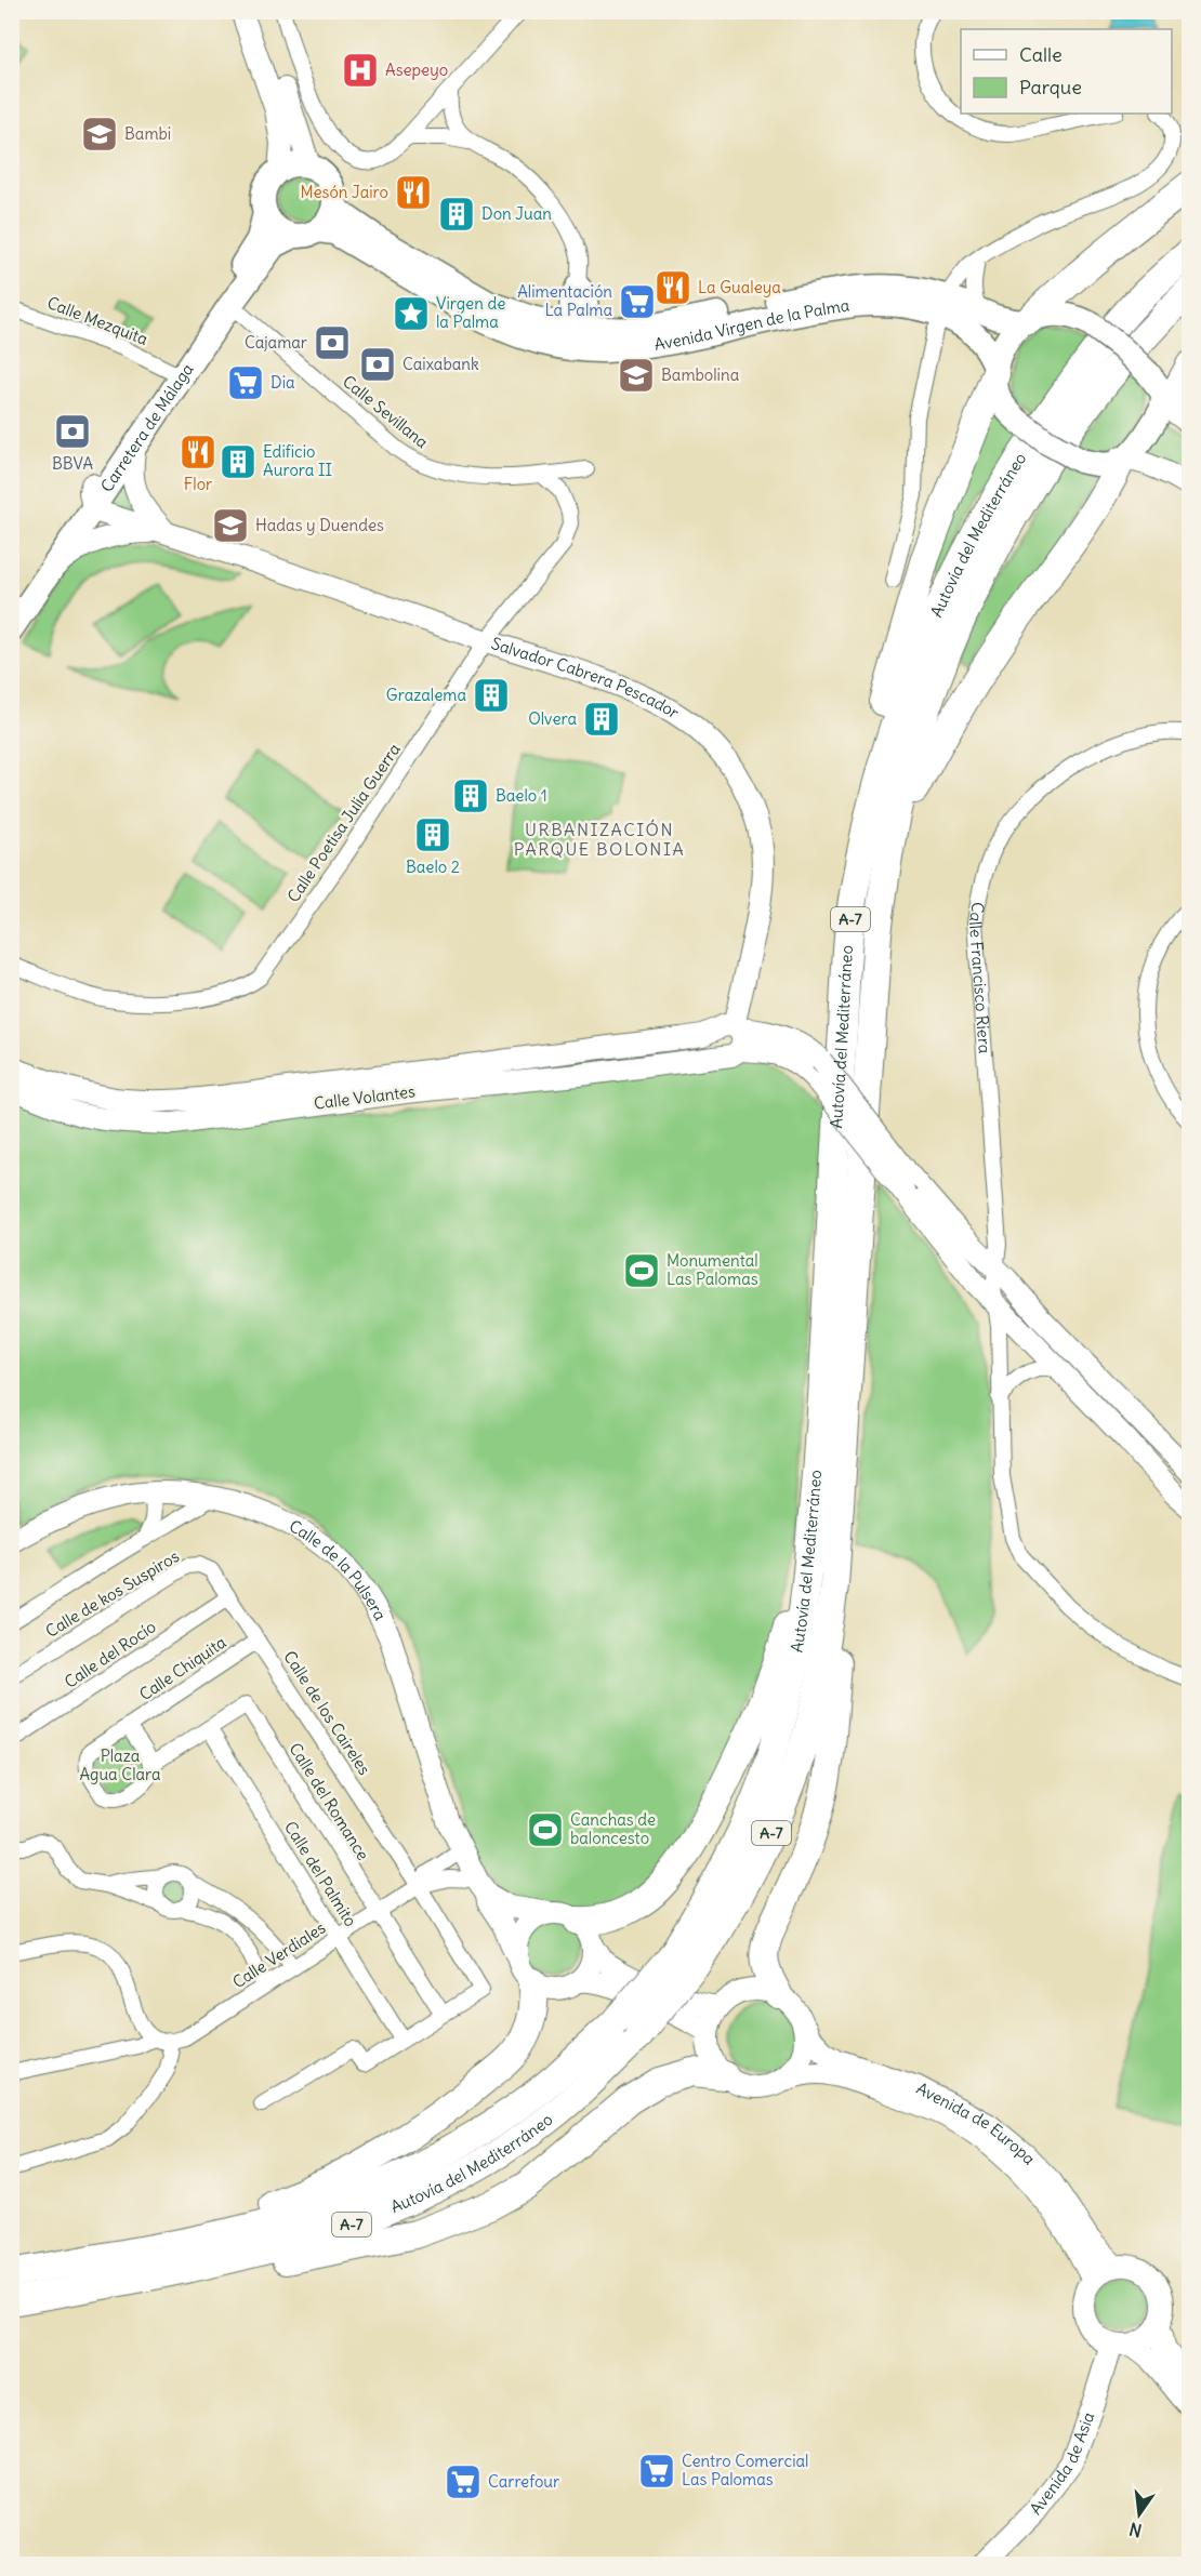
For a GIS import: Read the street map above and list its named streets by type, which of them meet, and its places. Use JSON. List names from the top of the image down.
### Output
{
  "streets": {
    "highway": ["Autovía del Mediterráneo", "A-7"],
    "main road": ["Avenida Virgen de la Palma", "Carretera de Málaga"],
    "street": [
      "Calle Mezquita",
      "Calle Sevillana",
      "Salvador Cabrera Pescador",
      "Calle Poetisa Julia Guerra",
      "Calle Francisco Riera",
      "Calle Volantes",
      "Calle de la Pulsera",
      "Calle de kos Suspiros",
      "Calle del Rocío",
      "Calle Chiquita",
      "Calle de los Caireles",
      "Calle del Romance",
      "Calle del Palmito",
      "Calle Verdiales",
      "Avenida de Europa",
      "Avenida de Asia"
    ]
  },
  "crossings": [
    ["Calle Mezquita", "Carretera de Málaga"],
    ["Avenida Virgen de la Palma", "Carretera de Málaga"],
    ["Calle Sevillana", "Carretera de Málaga"],
    ["Calle Sevillana", "Calle Poetisa Julia Guerra"],
    ["Carretera de Málaga", "Salvador Cabrera Pescador"],
    ["Autovía del Mediterráneo", "A-7"],
    ["Salvador Cabrera Pescador", "Calle Poetisa Julia Guerra"],
    ["Salvador Cabrera Pescador", "Calle Volantes"],
    ["Calle de la Pulsera", "Calle Verdiales"],
    ["Calle de kos Suspiros", "Calle de los Caireles"],
    ["Calle del Rocío", "Calle de los Caireles"],
    ["Calle Chiquita", "Calle de los Caireles"],
    ["Calle Chiquita", "Calle del Romance"],
    ["Calle de los Caireles", "Calle del Romance"],
    ["Calle de los Caireles", "Calle Verdiales"],
    ["Calle del Romance", "Calle del Palmito"],
    ["Calle del Romance", "Calle Verdiales"],
    ["Calle del Palmito", "Calle Verdiales"],
    ["Avenida de Europa", "Avenida de Asia"]
  ],
  "districts": ["URBANIZACIÓN PARQUE BOLONIA"],
  "parks": ["Plaza Agua Clara"],
  "places": {
    "hospital": ["Asepeyo"],
    "school or university": ["Bambi", "Bambolina", "Hadas y Duendes"],
    "restaurant": ["Mesón Jairo", "La Gualeya", "Flor"],
    "building": [
      "Don Juan",
      "Edificio Aurora II",
      "Grazalema",
      "Olvera",
      "Baelo 1",
      "Baelo 2"
    ],
    "supermarket": [
      "Alimentación La Palma",
      "Dia",
      "Centro Comercial Las Palomas",
      "Carrefour"
    ],
    "place": ["Virgen de la Palma"],
    "bank": ["Cajamar", "Caixabank", "BBVA"],
    "sports": ["Monumental Las Palomas", "Canchas de baloncesto"]
  },
  "legend": ["Calle", "Parque"],
  "north": "bottom"
}
